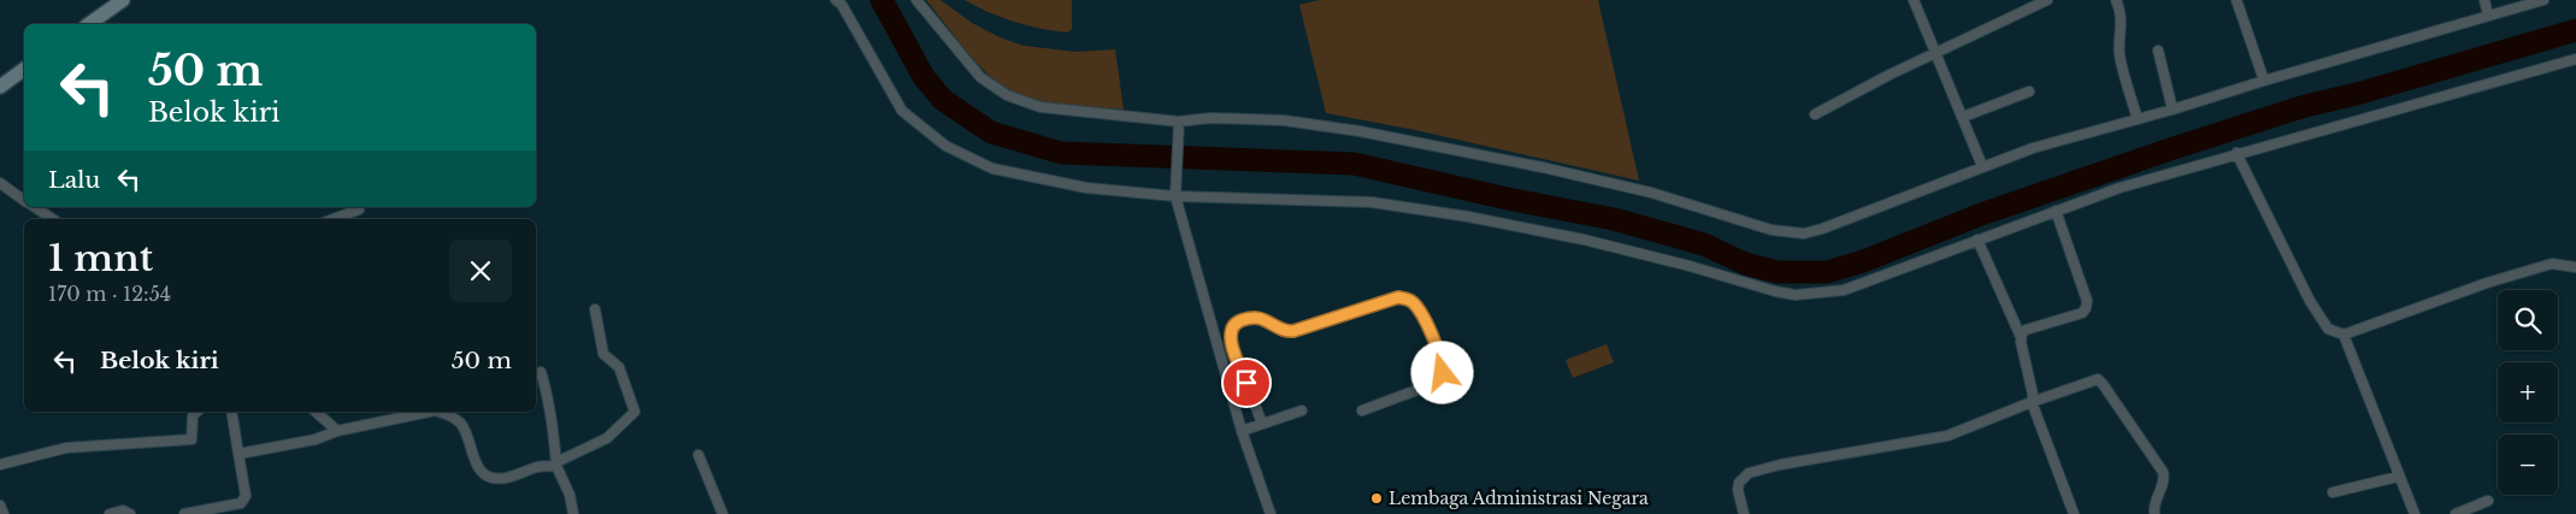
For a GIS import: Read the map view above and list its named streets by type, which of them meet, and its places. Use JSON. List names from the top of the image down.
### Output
{
  "places": ["Lembaga Administrasi Negara"],
  "page": {
    "turn": ["50 m", "Belok kiri"],
    "then": "Lalu",
    "heading": ["1 mnt", "170 m · 12:54"],
    "map_buttons": ["+", "−"],
    "list": [
      {
        "name": "Belok kiri",
        "value": "50 m"
      }
    ]
  }
}
